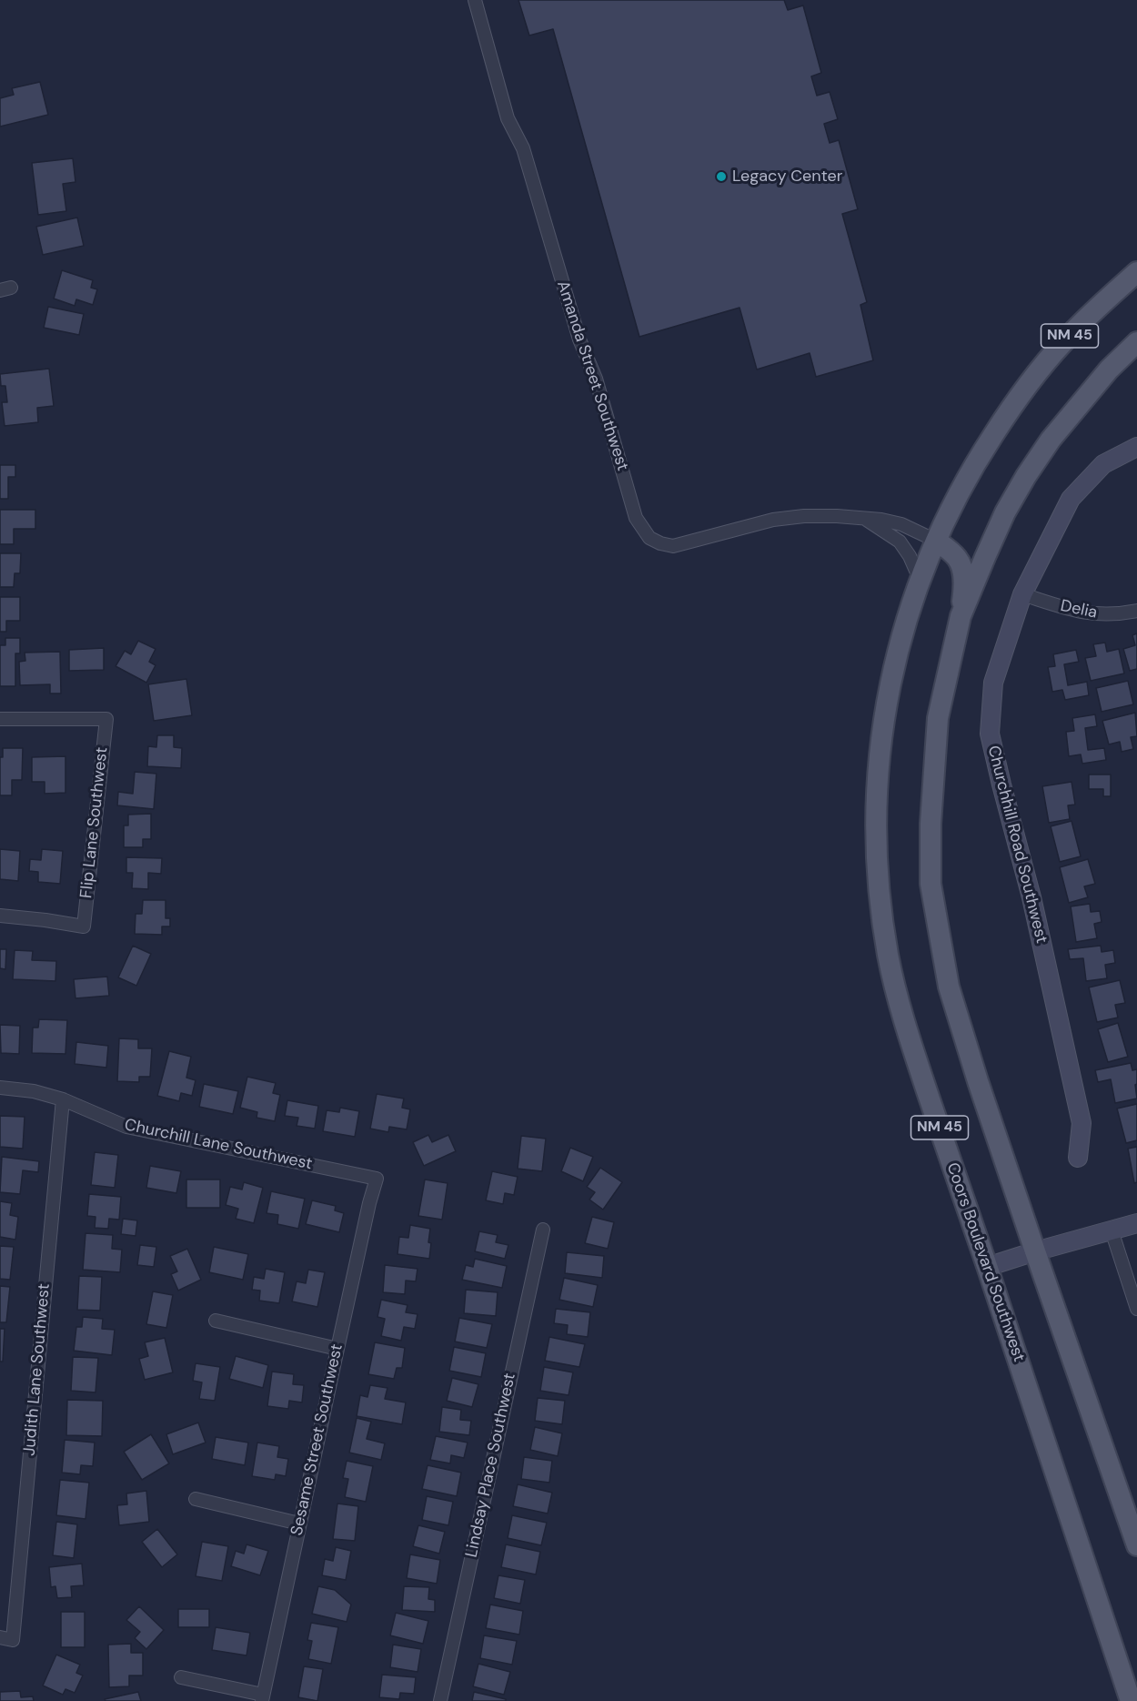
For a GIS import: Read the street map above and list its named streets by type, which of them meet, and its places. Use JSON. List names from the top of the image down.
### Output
{
  "streets": {
    "main road": ["NM 45", "Coors Boulevard Southwest"],
    "street": [
      "Amanda Street Southwest",
      "Delia",
      "Flip Lane Southwest",
      "Churchhill Road Southwest",
      "Churchill Lane Southwest",
      "Judith Lane Southwest",
      "Sesame Street Southwest",
      "Lindsay Place Southwest"
    ]
  },
  "crossings": [
    ["Amanda Street Southwest", "Coors Boulevard Southwest"],
    ["Delia", "Churchhill Road Southwest"],
    ["Churchill Lane Southwest", "Judith Lane Southwest"],
    ["Churchill Lane Southwest", "Sesame Street Southwest"]
  ],
  "places": ["Legacy Center"]
}
